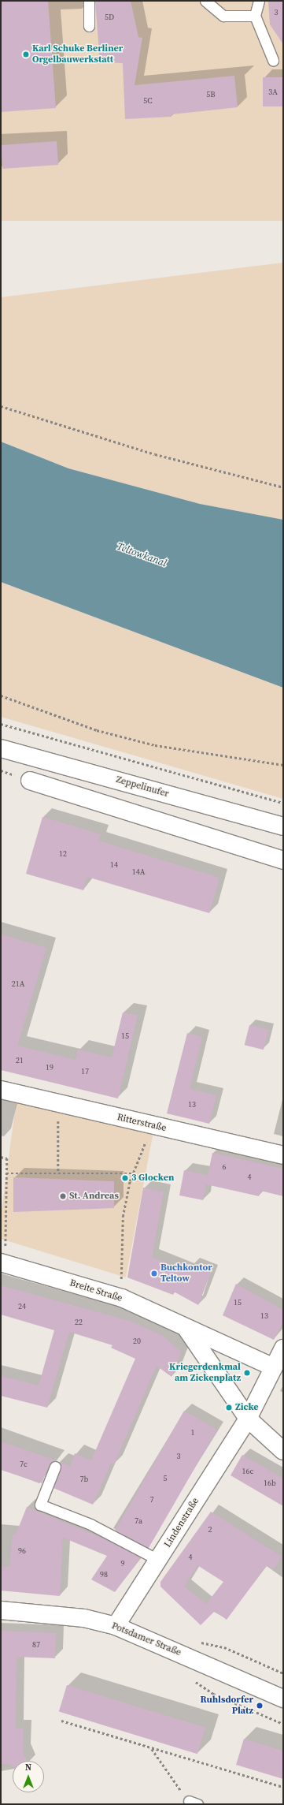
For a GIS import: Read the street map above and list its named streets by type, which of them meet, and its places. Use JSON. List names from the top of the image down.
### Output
{
  "streets": {
    "street": [
      "Zeppelinufer",
      "Ritterstraße",
      "Breite Straße",
      "Lindenstraße",
      "Potsdamer Straße"
    ]
  },
  "crossings": [
    ["Lindenstraße", "Potsdamer Straße"]
  ],
  "water": ["Teltowkanal"],
  "places": [
    "Karl Schuke Berliner Orgelbauwerkstatt",
    "3 Glocken",
    "St. Andreas",
    "Buchkontor Teltow",
    "Kriegerdenkmal am Zickenplatz",
    "Zicke",
    "Ruhlsdorfer Platz"
  ],
  "house_numbers": [
    "3",
    "5D",
    "3A",
    "5B",
    "5C",
    "12",
    "14",
    "14A",
    "21A",
    "15",
    "21",
    "19",
    "17",
    "13",
    "6",
    "4",
    "15",
    "24",
    "13",
    "22",
    "20",
    "1",
    "3",
    "7c",
    "16c",
    "5",
    "7b",
    "16b",
    "7",
    "7a",
    "2",
    "96",
    "4",
    "9",
    "98",
    "87"
  ],
  "north": "top"
}
